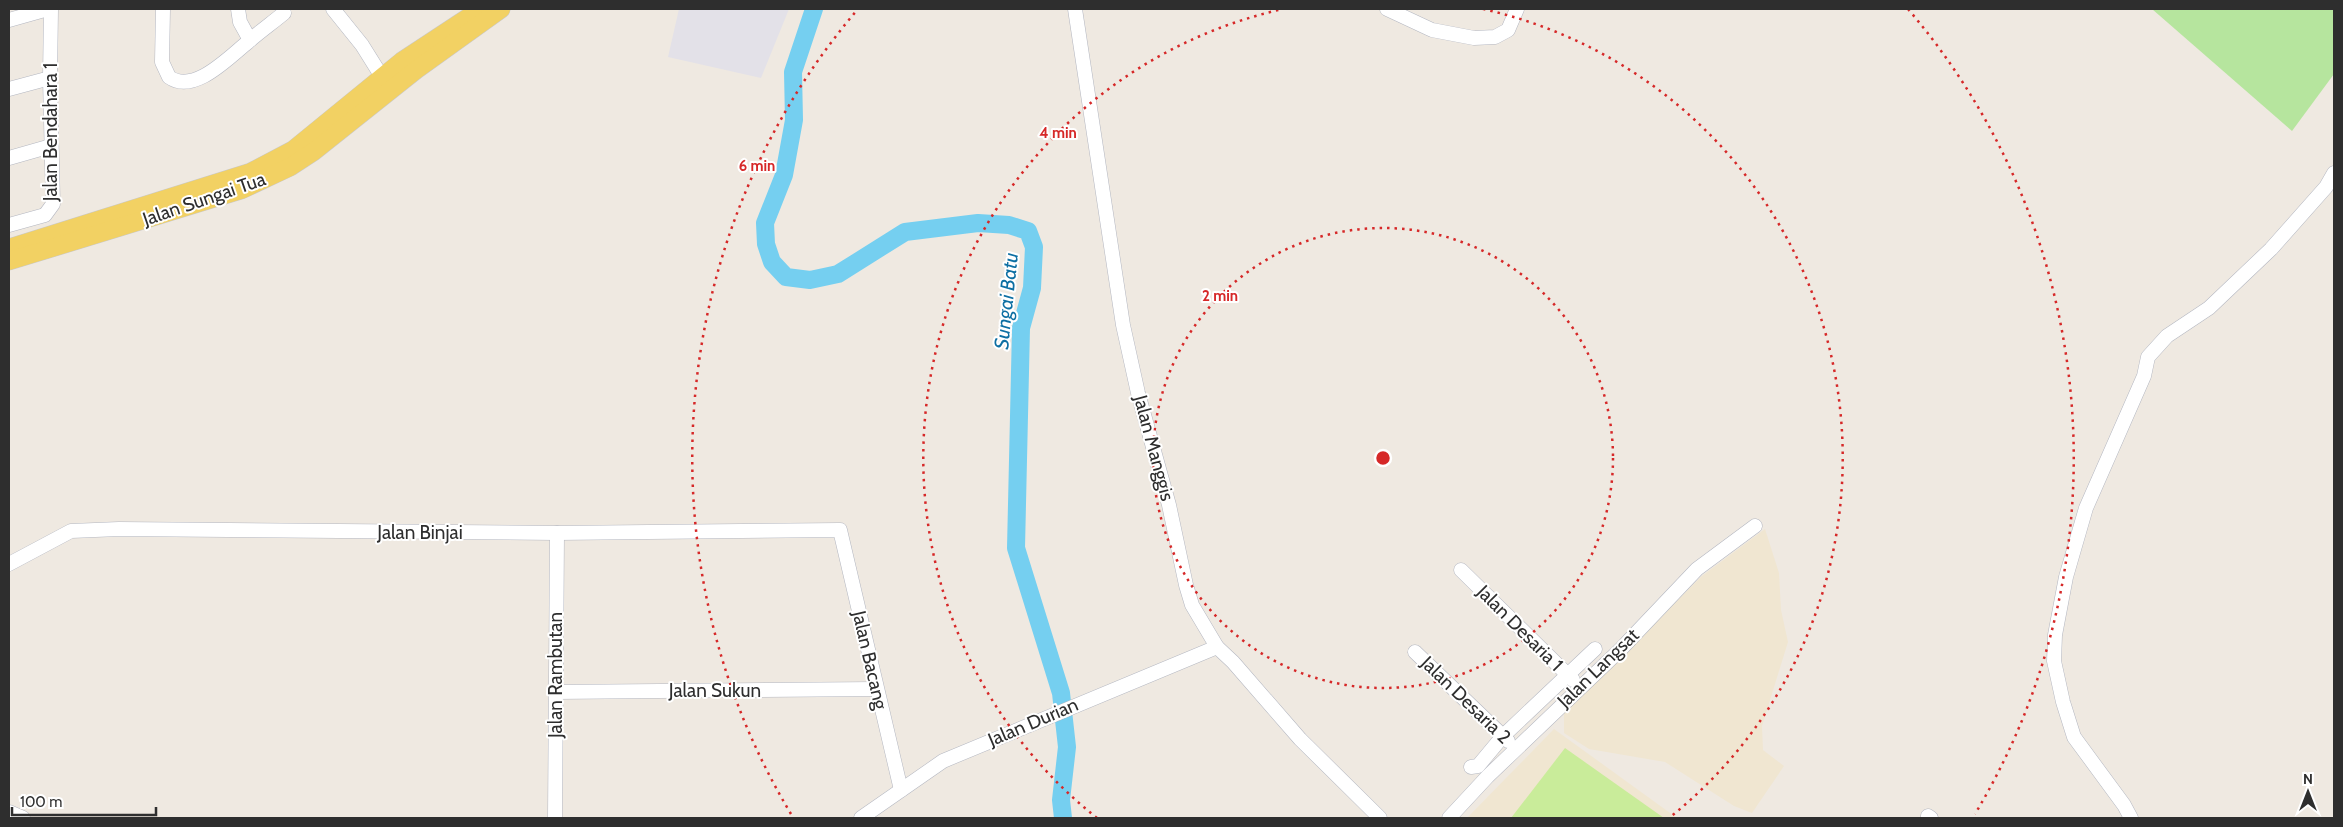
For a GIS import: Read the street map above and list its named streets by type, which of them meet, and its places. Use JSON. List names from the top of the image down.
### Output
{
  "streets": {
    "main road": ["Jalan Sungai Tua"],
    "street": [
      "Jalan Bendahara 1",
      "Jalan Manggis",
      "Jalan Binjai",
      "Jalan Desaria 1",
      "Jalan Bacang",
      "Jalan Langsat",
      "Jalan Rambutan",
      "Jalan Sukun",
      "Jalan Desaria 2",
      "Jalan Durian"
    ]
  },
  "crossings": [
    ["Jalan Manggis", "Jalan Durian"],
    ["Jalan Binjai", "Jalan Bacang"],
    ["Jalan Binjai", "Jalan Rambutan"],
    ["Jalan Desaria 1", "Jalan Langsat"],
    ["Jalan Bacang", "Jalan Sukun"],
    ["Jalan Bacang", "Jalan Durian"],
    ["Jalan Langsat", "Jalan Desaria 2"],
    ["Jalan Rambutan", "Jalan Sukun"]
  ],
  "water": ["Sungai Batu"],
  "scale_bar": "100 m",
  "north": "top",
  "rings": ["4 min", "6 min", "2 min"]
}
